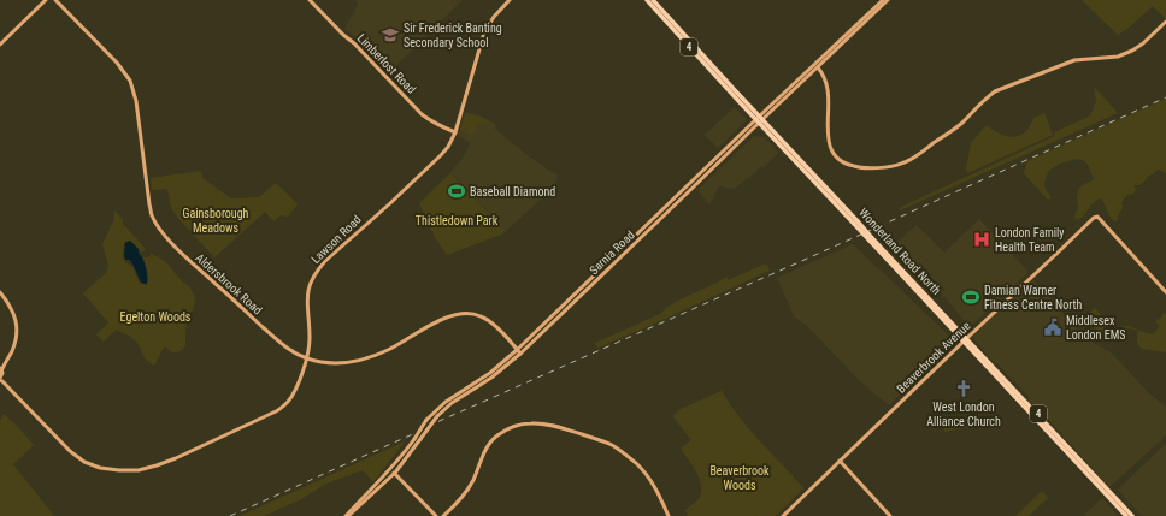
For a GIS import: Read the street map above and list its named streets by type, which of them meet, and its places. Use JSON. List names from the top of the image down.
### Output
{
  "streets": {
    "main road": ["4", "Wonderland Road North"],
    "street": [
      "Limberlost Road",
      "Lawson Road",
      "Sarnia Road",
      "Aldersbrook Road",
      "Beaverbrook Avenue"
    ]
  },
  "crossings": [
    ["Limberlost Road", "Lawson Road"],
    ["Lawson Road", "Aldersbrook Road"],
    ["Wonderland Road North", "Sarnia Road"],
    ["Wonderland Road North", "Beaverbrook Avenue"],
    ["Sarnia Road", "Aldersbrook Road"]
  ],
  "parks": [
    "Gainsborough Meadows",
    "Thistledown Park",
    "Egelton Woods",
    "Beaverbrook Woods"
  ],
  "places": {
    "school or university": ["Sir Frederick Banting Secondary School"],
    "sports": ["Baseball Diamond", "Damian Warner Fitness Centre North"],
    "hospital": ["London Family Health Team"],
    "public building": ["Middlesex London EMS"],
    "church": ["West London Alliance Church"]
  }
}
